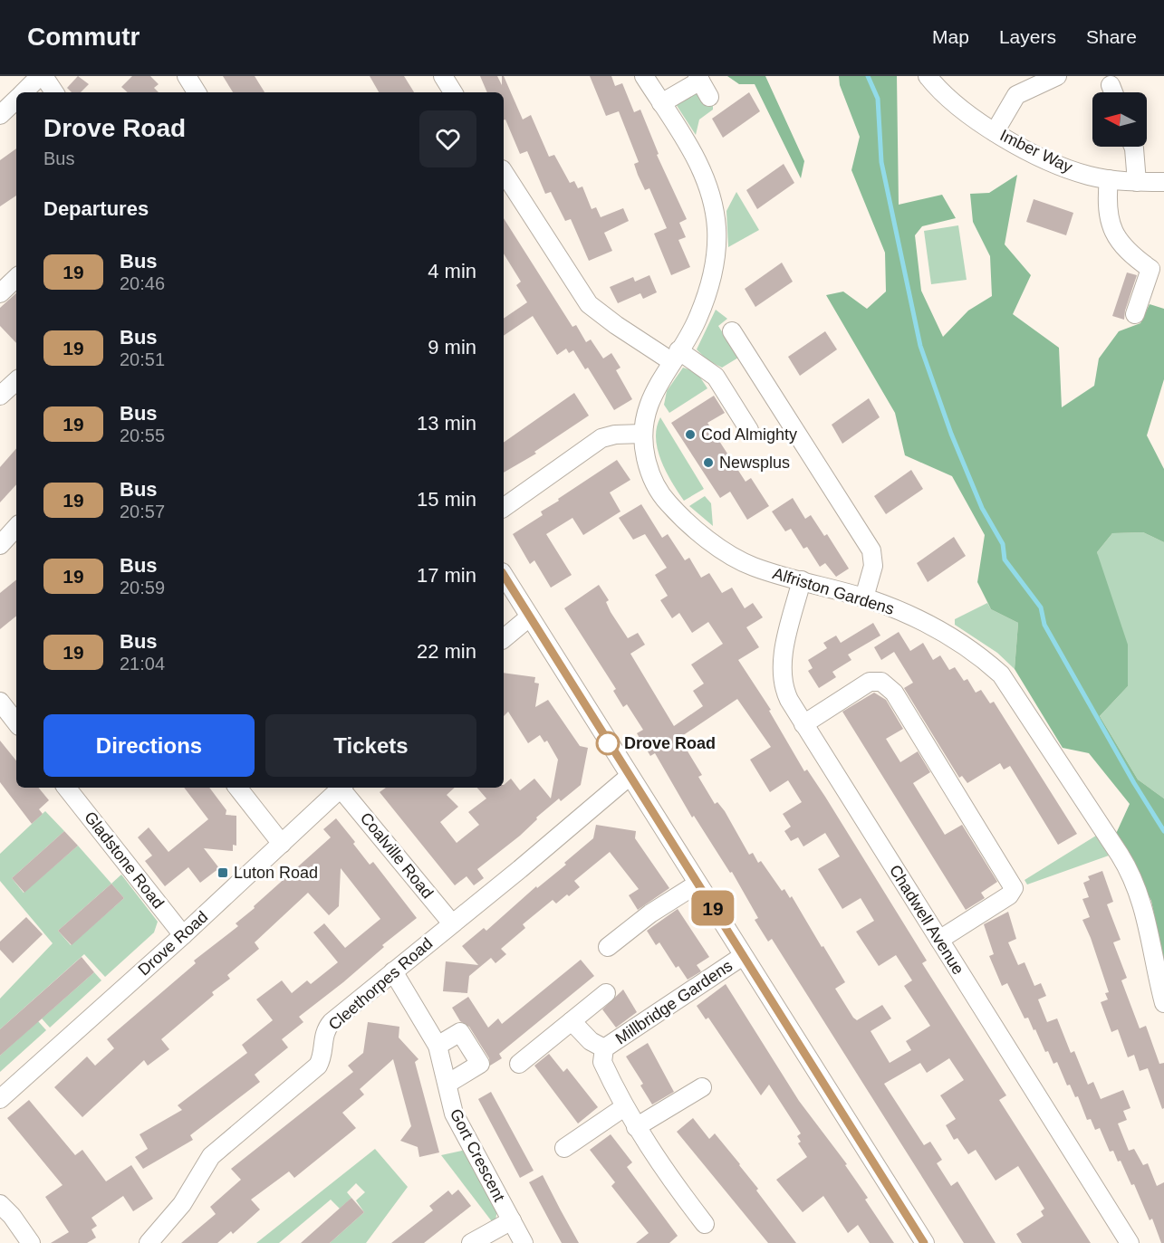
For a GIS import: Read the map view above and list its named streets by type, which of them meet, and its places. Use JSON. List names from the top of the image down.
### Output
{
  "streets": {
    "street": [
      "Imber Way",
      "Alfriston Gardens",
      "Coalville Road",
      "Gladstone Road",
      "Chadwell Avenue",
      "Drove Road",
      "Cleethorpes Road",
      "Millbridge Gardens",
      "Gort Crescent"
    ]
  },
  "crossings": [
    ["Alfriston Gardens", "Chadwell Avenue"],
    ["Coalville Road", "Cleethorpes Road"],
    ["Gladstone Road", "Drove Road"],
    ["Cleethorpes Road", "Gort Crescent"]
  ],
  "places": {
    "other": ["Cod Almighty", "Newsplus", "Drove Road"],
    "transit": ["Luton Road"]
  },
  "lines": ["bus line 19"],
  "north": "left",
  "page": {
    "header": "Commutr",
    "nav": ["Map", "Layers", "Share"],
    "on_map": "19",
    "heading": [
      ["Drove Road", "Bus"],
      "Departures"
    ],
    "list": [
      {
        "mark": "19",
        "name": "Bus",
        "note": "20:46",
        "value": "4 min"
      },
      {
        "mark": "19",
        "name": "Bus",
        "note": "20:51",
        "value": "9 min"
      },
      {
        "mark": "19",
        "name": "Bus",
        "note": "20:55",
        "value": "13 min"
      },
      {
        "mark": "19",
        "name": "Bus",
        "note": "20:57",
        "value": "15 min"
      },
      {
        "mark": "19",
        "name": "Bus",
        "note": "20:59",
        "value": "17 min"
      },
      {
        "mark": "19",
        "name": "Bus",
        "note": "21:04",
        "value": "22 min"
      }
    ],
    "buttons": ["Directions", "Tickets"]
  }
}
